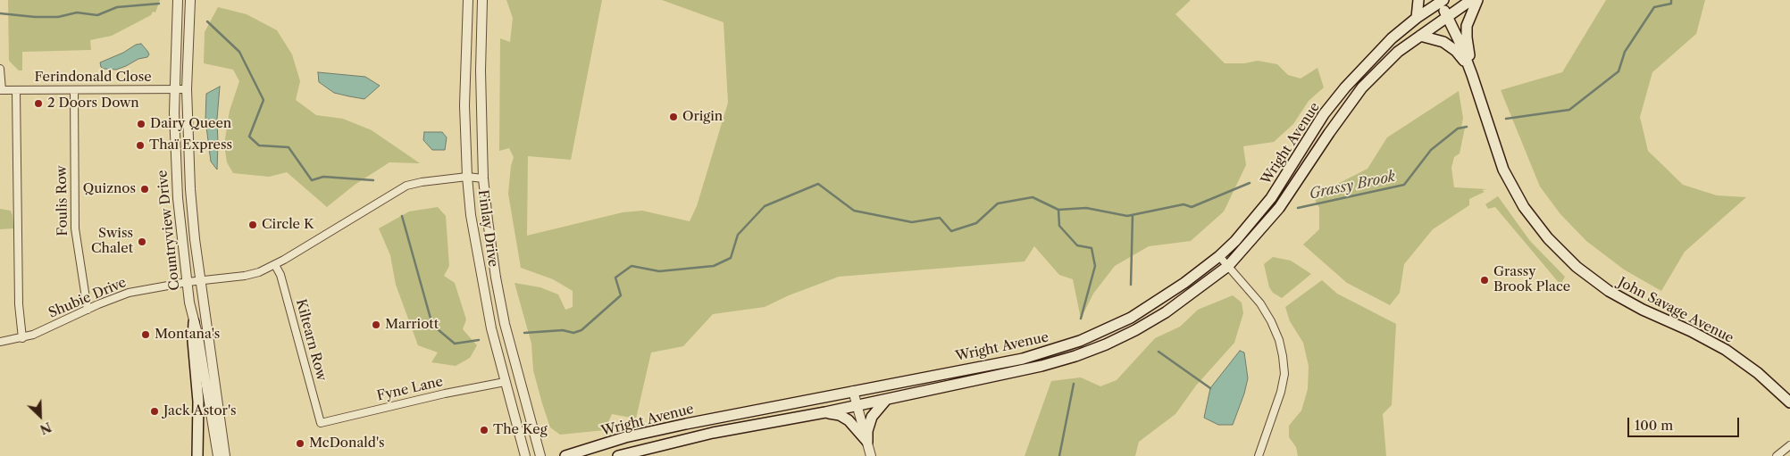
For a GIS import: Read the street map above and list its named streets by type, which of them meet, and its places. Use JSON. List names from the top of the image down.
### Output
{
  "streets": {
    "main road": ["Wright Avenue", "John Savage Avenue"],
    "street": [
      "Ferindonald Close",
      "Foulis Row",
      "Finlay Drive",
      "Countryview Drive",
      "Shubie Drive",
      "Kiltearn Row",
      "Fyne Lane"
    ]
  },
  "crossings": [
    ["Ferindonald Close", "Foulis Row"],
    ["Ferindonald Close", "Countryview Drive"],
    ["Wright Avenue", "John Savage Avenue"],
    ["Foulis Row", "Shubie Drive"],
    ["Finlay Drive", "Shubie Drive"],
    ["Finlay Drive", "Fyne Lane"],
    ["Countryview Drive", "Shubie Drive"],
    ["Shubie Drive", "Kiltearn Row"],
    ["Kiltearn Row", "Fyne Lane"]
  ],
  "water": ["Grassy Brook"],
  "places": [
    "2 Doors Down",
    "Origin",
    "Dairy Queen",
    "Thaï Express",
    "Quiznos",
    "Circle K",
    "Swiss Chalet",
    "Grassy Brook Place",
    "Marriott",
    "Montana's",
    "Jack Astor's",
    "The Keg",
    "McDonald's"
  ],
  "scale_bar": "100 m",
  "north": "bottom right"
}
